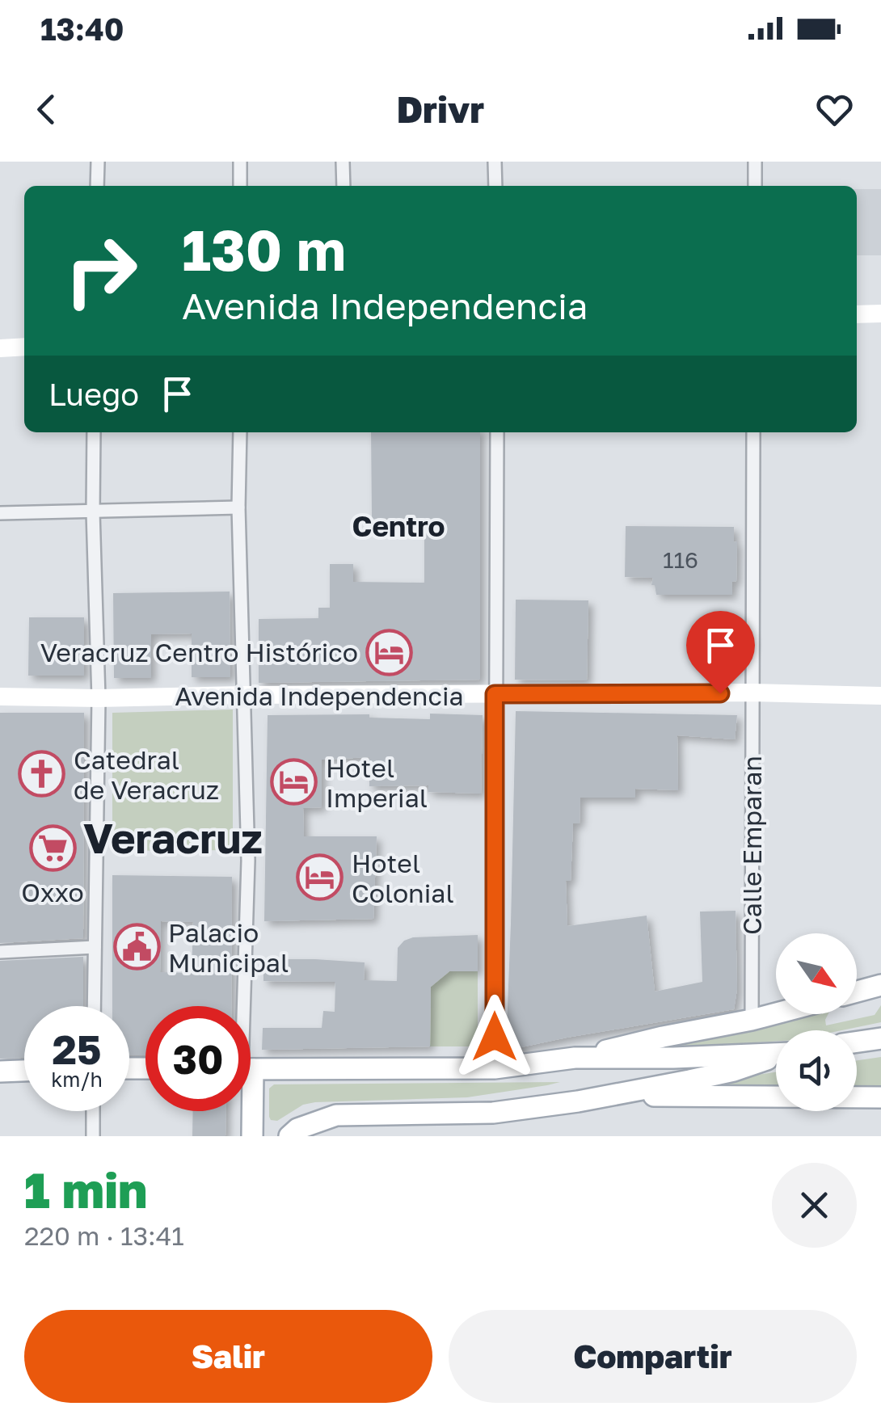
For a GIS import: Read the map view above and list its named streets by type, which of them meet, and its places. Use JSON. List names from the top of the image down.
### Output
{
  "streets": {
    "street": ["Avenida Independencia", "Calle Emparan"]
  },
  "crossings": [
    ["Avenida Independencia", "Calle Emparan"]
  ],
  "districts": ["Centro", "Veracruz"],
  "places": {
    "hotel": ["Veracruz Centro Histórico", "Hotel Imperial", "Hotel Colonial"],
    "church": ["Catedral de Veracruz"],
    "supermarket": ["Oxxo"],
    "public building": ["Palacio Municipal"]
  },
  "house_numbers": ["116"],
  "north": "bottom right",
  "page": {
    "status": "13:40",
    "header": "Drivr",
    "turn": ["130 m", "Avenida Independencia"],
    "then": "Luego",
    "speed": "25 km/h",
    "limit": "30",
    "heading": ["1 min", "220 m · 13:41"],
    "buttons": ["Salir", "Compartir"]
  }
}
